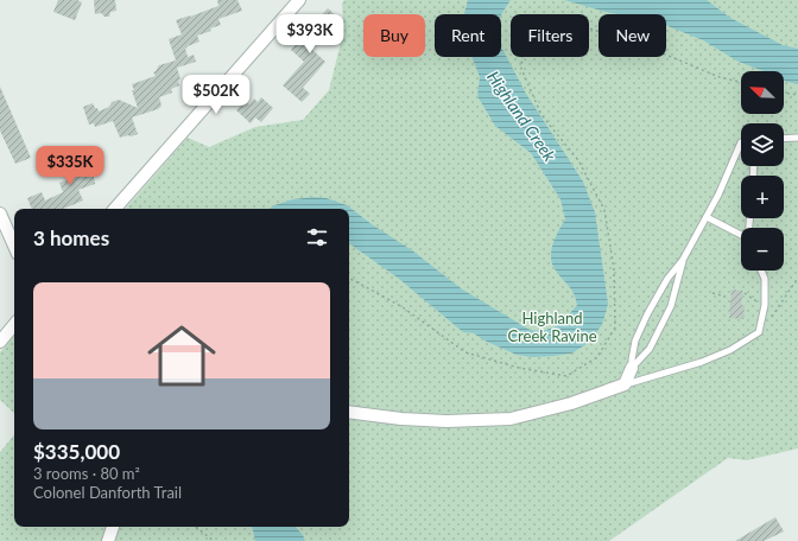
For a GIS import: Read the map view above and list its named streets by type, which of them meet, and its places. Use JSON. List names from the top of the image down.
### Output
{
  "water": ["Highland Creek"],
  "parks": ["Highland Creek Ravine"],
  "north": "top left",
  "page": {
    "price": ["$393K", "$502K", "$335K"],
    "chip": [
      "Buy",
      "Rent",
      "Filters",
      "New"
    ],
    "map_buttons": ["+", "−"],
    "heading": "3 homes",
    "list": [
      {
        "name": "$335,000",
        "note": "3 rooms · 80 m² · Colonel Danforth Trail"
      }
    ]
  }
}
